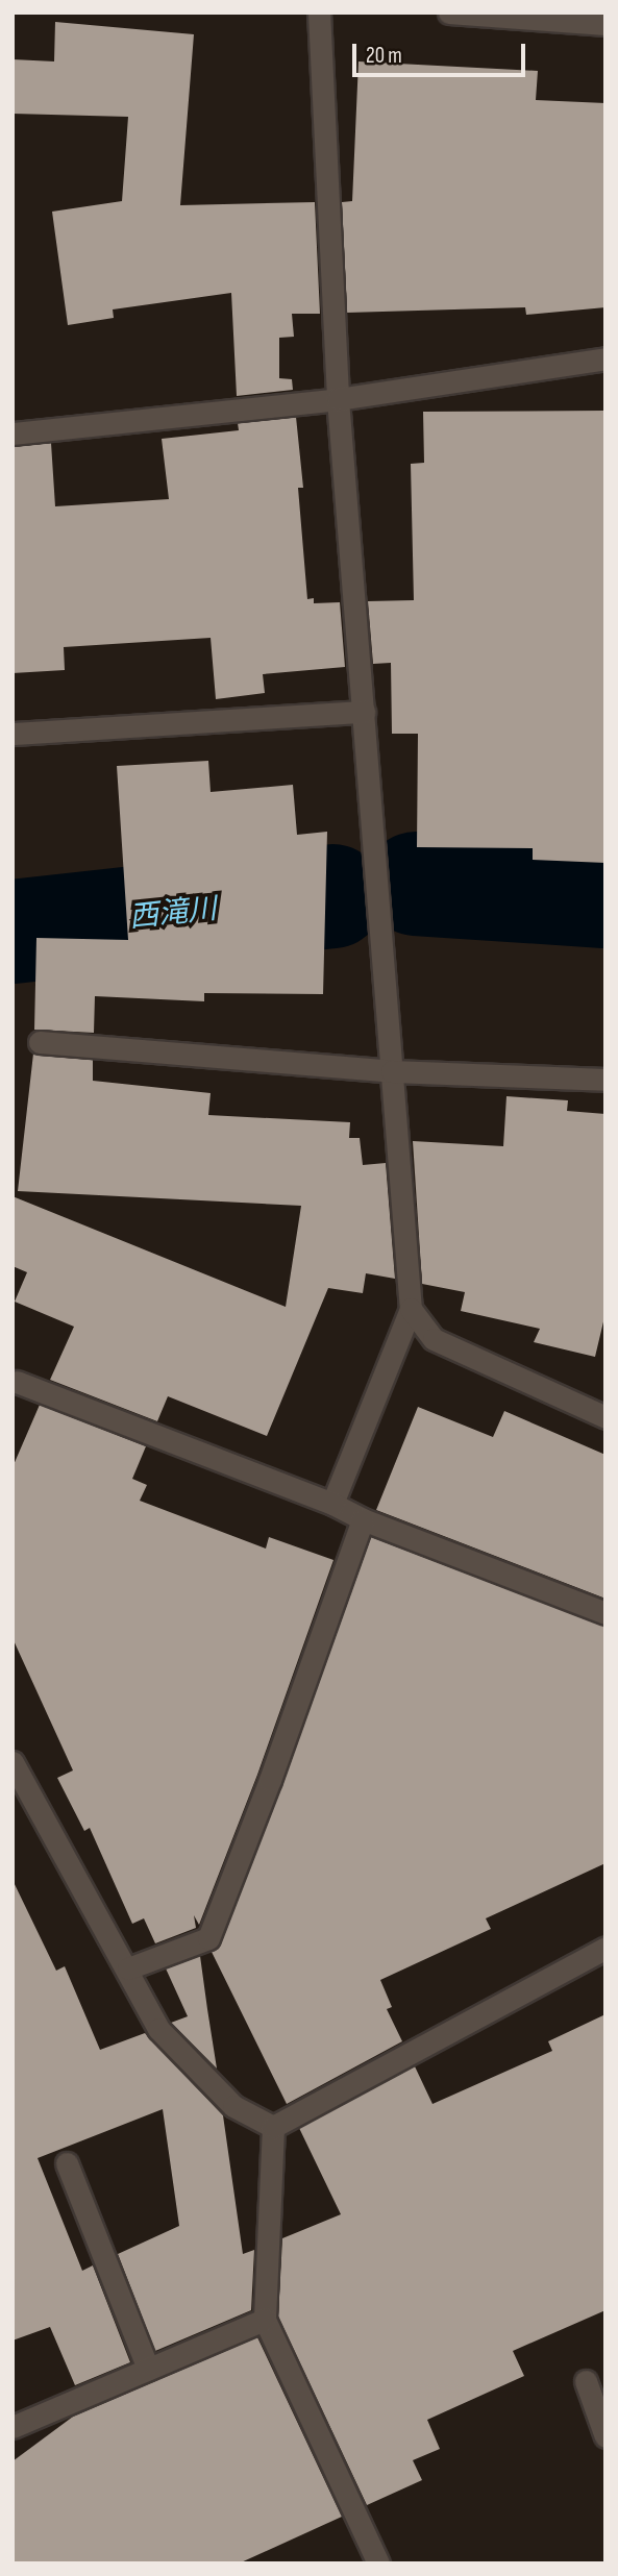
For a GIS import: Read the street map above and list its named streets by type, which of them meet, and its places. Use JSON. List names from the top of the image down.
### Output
{
  "water": ["西滝川"],
  "scale_bar": "20 m"
}
